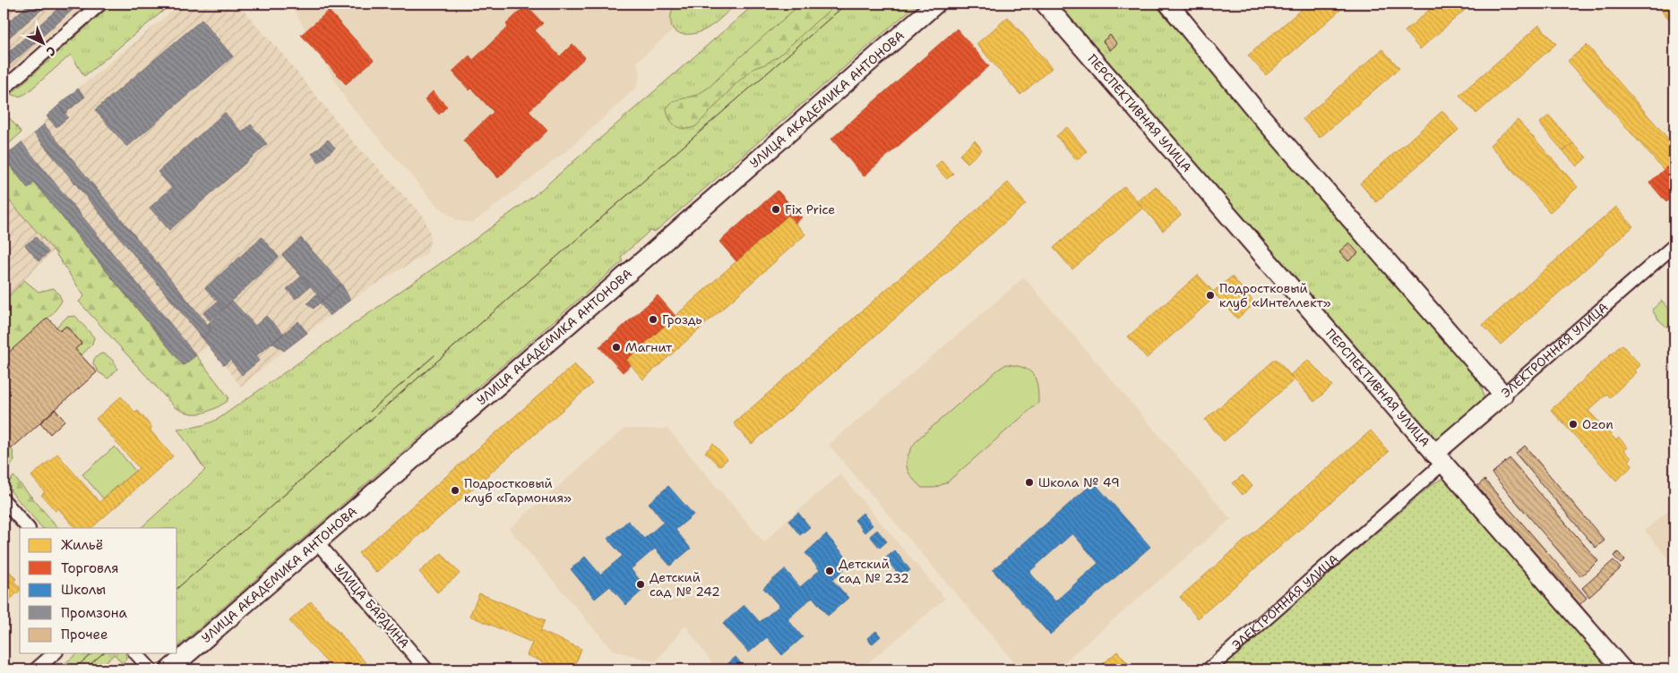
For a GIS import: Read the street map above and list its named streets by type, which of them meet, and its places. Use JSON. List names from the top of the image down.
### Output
{
  "streets": {
    "street": [
      "УЛИЦА АКАДЕМИКА АНТОНОВА",
      "ПЕРСПЕКТИВНАЯ УЛИЦА",
      "ЭЛЕКТРОННАЯ УЛИЦА",
      "УЛИЦА БАРДИНА"
    ]
  },
  "crossings": [
    ["УЛИЦА АКАДЕМИКА АНТОНОВА", "УЛИЦА БАРДИНА"],
    ["ПЕРСПЕКТИВНАЯ УЛИЦА", "ЭЛЕКТРОННАЯ УЛИЦА"]
  ],
  "places": [
    "Fix Price",
    "Подростковый клуб «Интеллект»",
    "Гроздь",
    "Магнит",
    "Ozon",
    "Школа № 49",
    "Подростковый клуб «Гармония»",
    "Детский сад № 232",
    "Детский сад № 242"
  ],
  "legend": [
    "Жильё",
    "Торговля",
    "Школы",
    "Промзона",
    "Прочее"
  ],
  "north": "bottom right"
}
